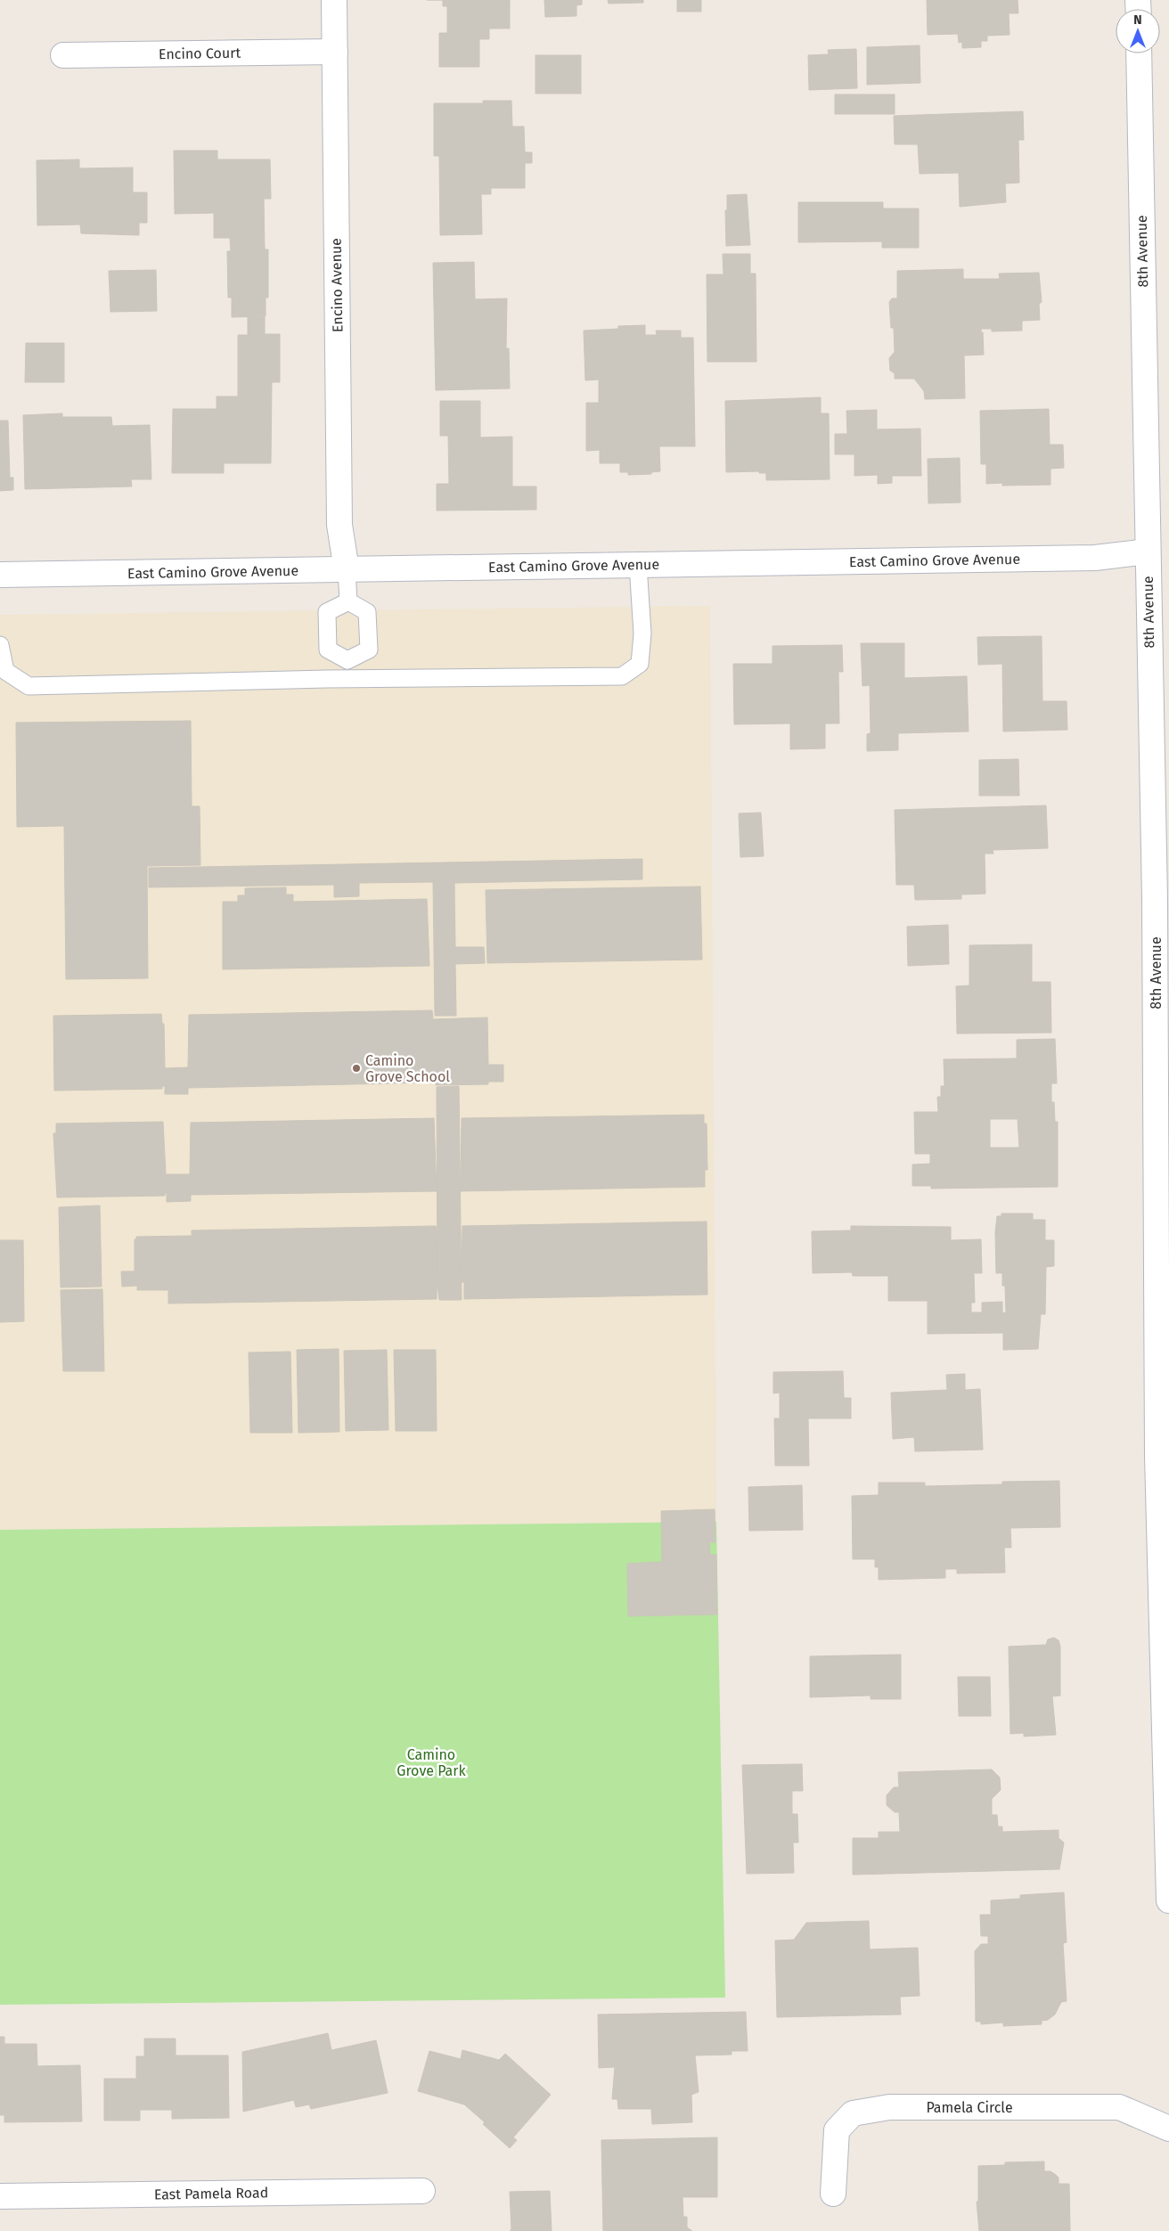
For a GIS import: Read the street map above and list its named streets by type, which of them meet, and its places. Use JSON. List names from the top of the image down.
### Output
{
  "streets": {
    "street": [
      "Encino Court",
      "8th Avenue",
      "Encino Avenue",
      "East Camino Grove Avenue",
      "Pamela Circle",
      "East Pamela Road"
    ]
  },
  "crossings": [
    ["Encino Court", "Encino Avenue"],
    ["8th Avenue", "East Camino Grove Avenue"],
    ["Encino Avenue", "East Camino Grove Avenue"]
  ],
  "parks": ["Camino Grove Park"],
  "places": ["Camino Grove School"],
  "north": "top"
}
